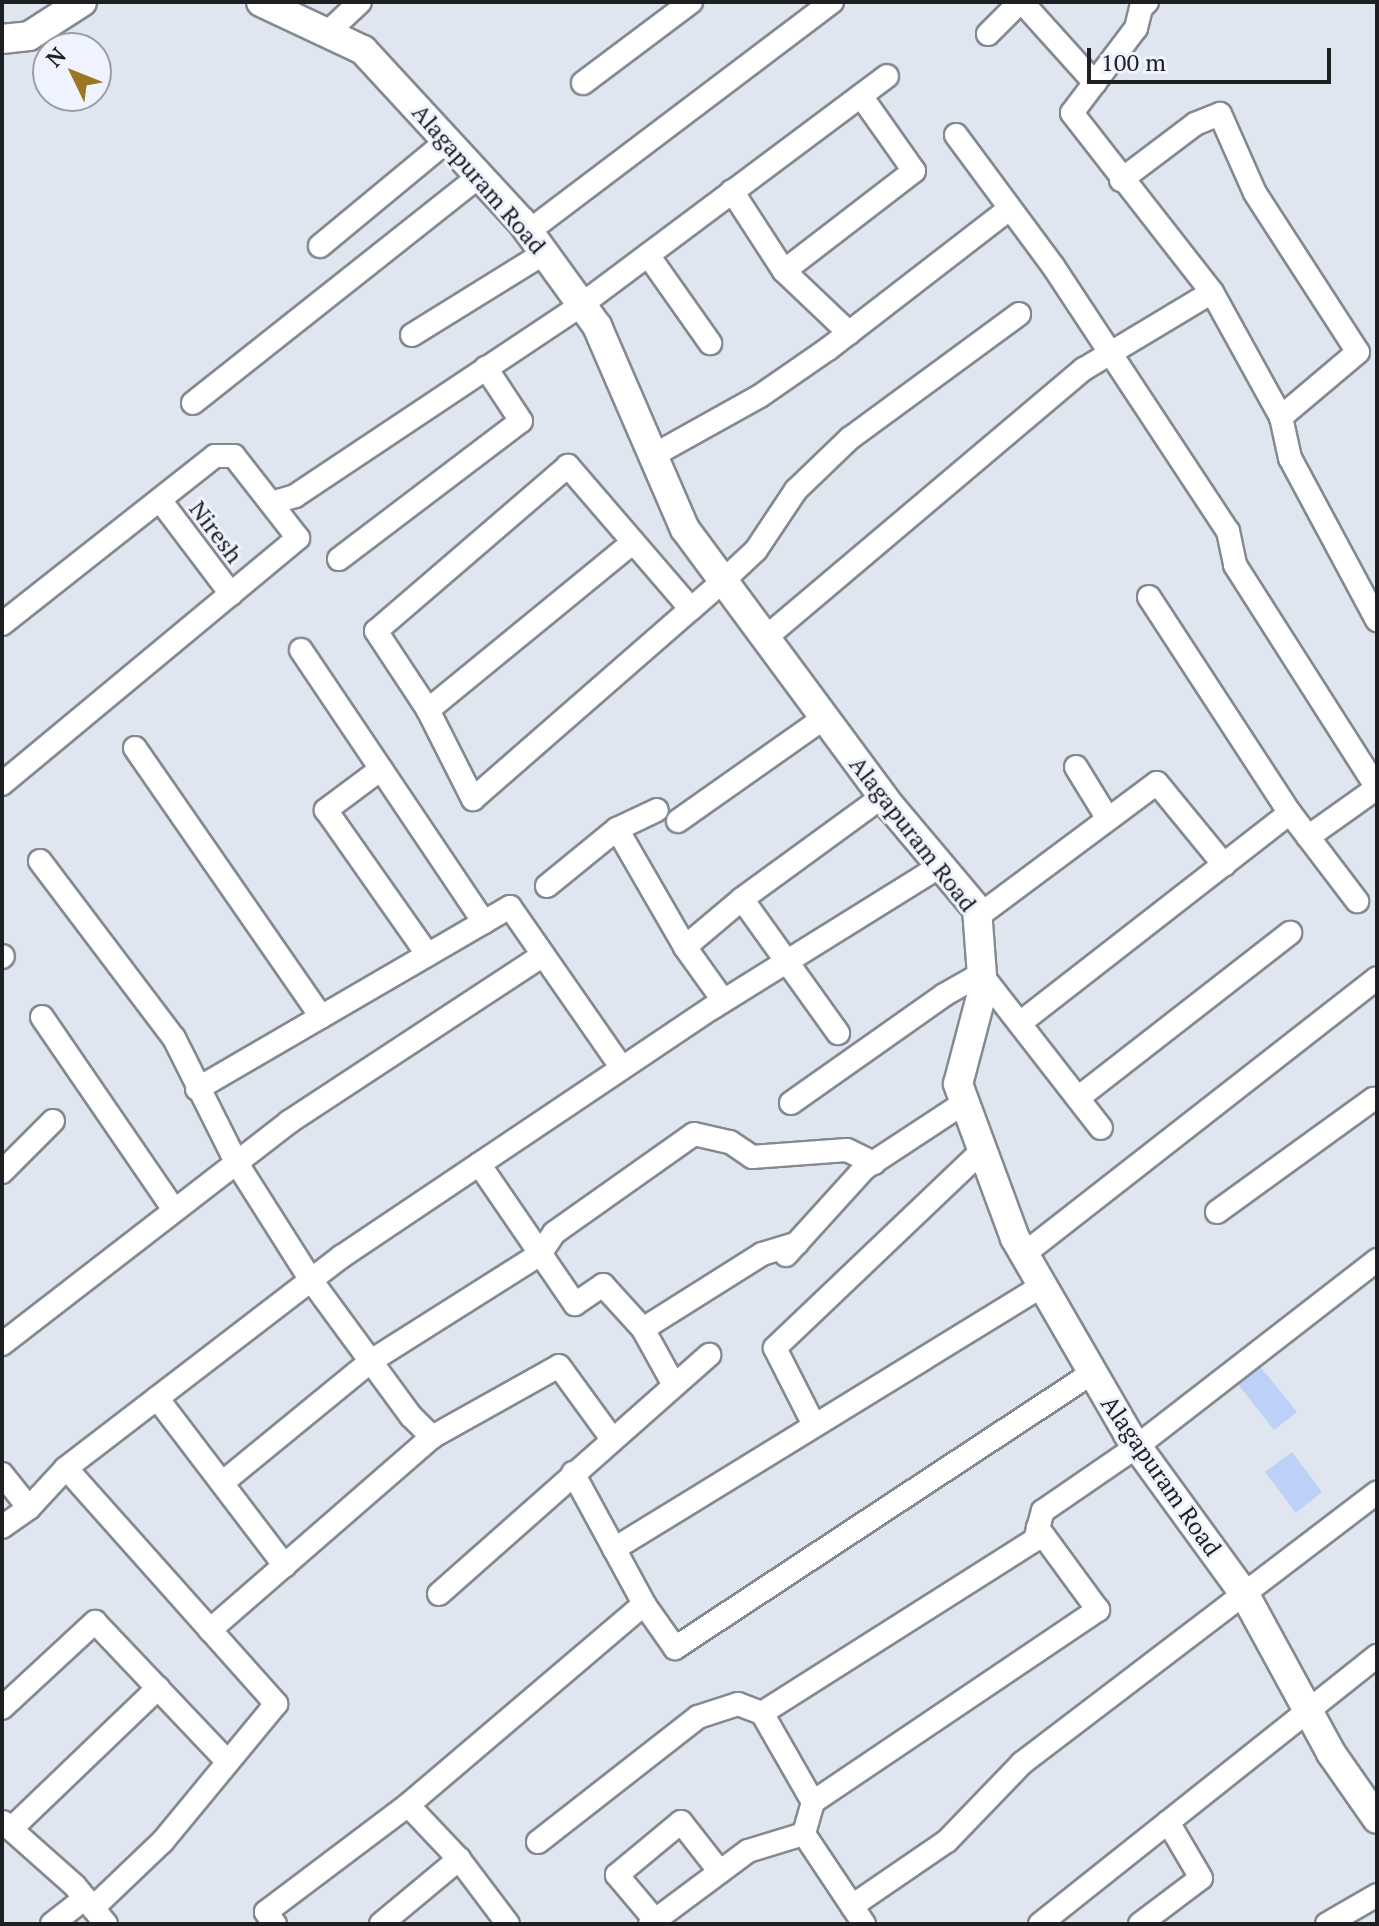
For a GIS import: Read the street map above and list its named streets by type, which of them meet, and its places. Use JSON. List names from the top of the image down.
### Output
{
  "streets": {
    "main road": ["Alagapuram Road"],
    "street": ["Niresh"]
  },
  "scale_bar": "100 m",
  "north": "top left"
}
